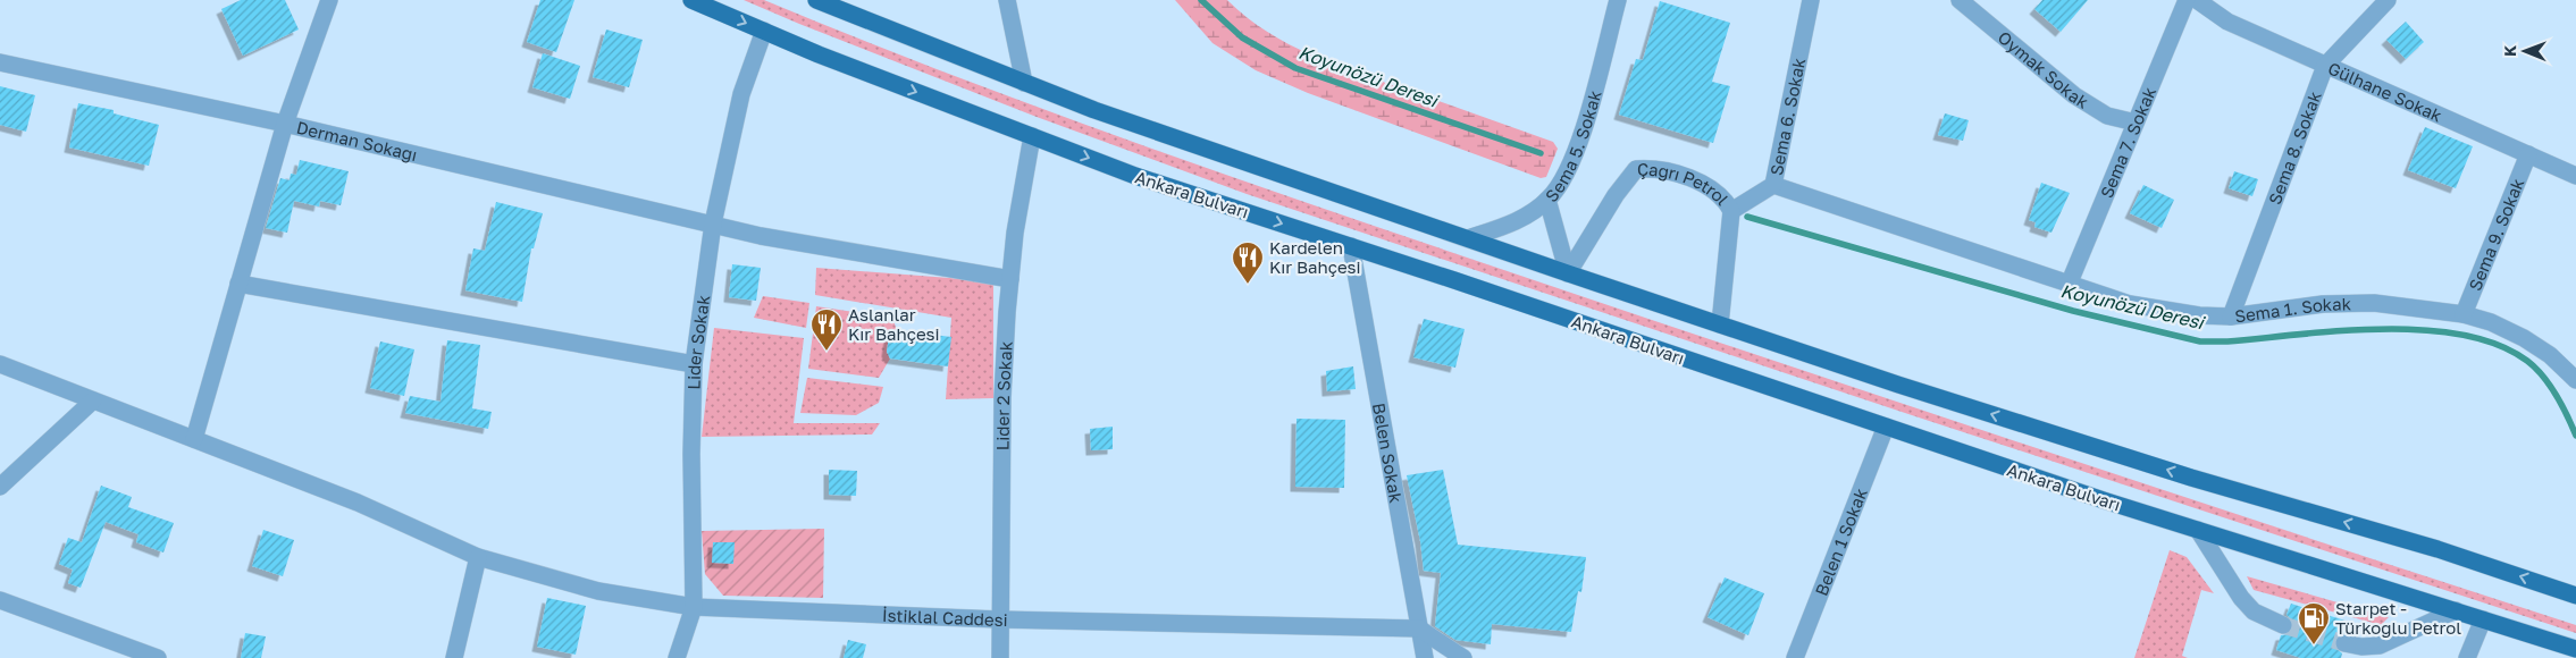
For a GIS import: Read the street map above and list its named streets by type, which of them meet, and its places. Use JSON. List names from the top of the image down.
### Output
{
  "streets": {
    "main road": ["Ankara Bulvarı"],
    "street": [
      "Oymak Sokak",
      "Gülhane Sokak",
      "Sema 6. Sokak",
      "Derman Sokağı",
      "Sema 5. Sokak",
      "Sema 7. Sokak",
      "Sema 8. Sokak",
      "Çağrı Petrol",
      "Sema 9. Sokak",
      "Sema 1. Sokak",
      "Lider Sokak",
      "Lider 2 Sokak",
      "Belen Sokak",
      "Belen 1 Sokak",
      "İstiklal Caddesi"
    ]
  },
  "crossings": [
    ["Oymak Sokak", "Sema 7. Sokak"],
    ["Gülhane Sokak", "Sema 8. Sokak"],
    ["Gülhane Sokak", "Sema 9. Sokak"],
    ["Sema 6. Sokak", "Çağrı Petrol"],
    ["Sema 6. Sokak", "Sema 1. Sokak"],
    ["Derman Sokağı", "Lider Sokak"],
    ["Derman Sokağı", "Lider 2 Sokak"],
    ["Sema 7. Sokak", "Sema 1. Sokak"],
    ["Sema 8. Sokak", "Sema 1. Sokak"],
    ["Ankara Bulvarı", "Lider Sokak"],
    ["Ankara Bulvarı", "Lider 2 Sokak"],
    ["Ankara Bulvarı", "Belen Sokak"],
    ["Ankara Bulvarı", "Belen 1 Sokak"],
    ["Sema 9. Sokak", "Sema 1. Sokak"],
    ["Lider Sokak", "İstiklal Caddesi"],
    ["Lider 2 Sokak", "İstiklal Caddesi"],
    ["Belen Sokak", "İstiklal Caddesi"]
  ],
  "water": ["Koyunözü Deresi"],
  "places": {
    "restaurant": ["Kardelen Kır Bahçesi", "Aslanlar Kır Bahçesi"],
    "fuel station": ["Starpet - Türkoğlu Petrol"]
  },
  "north": "left"
}
